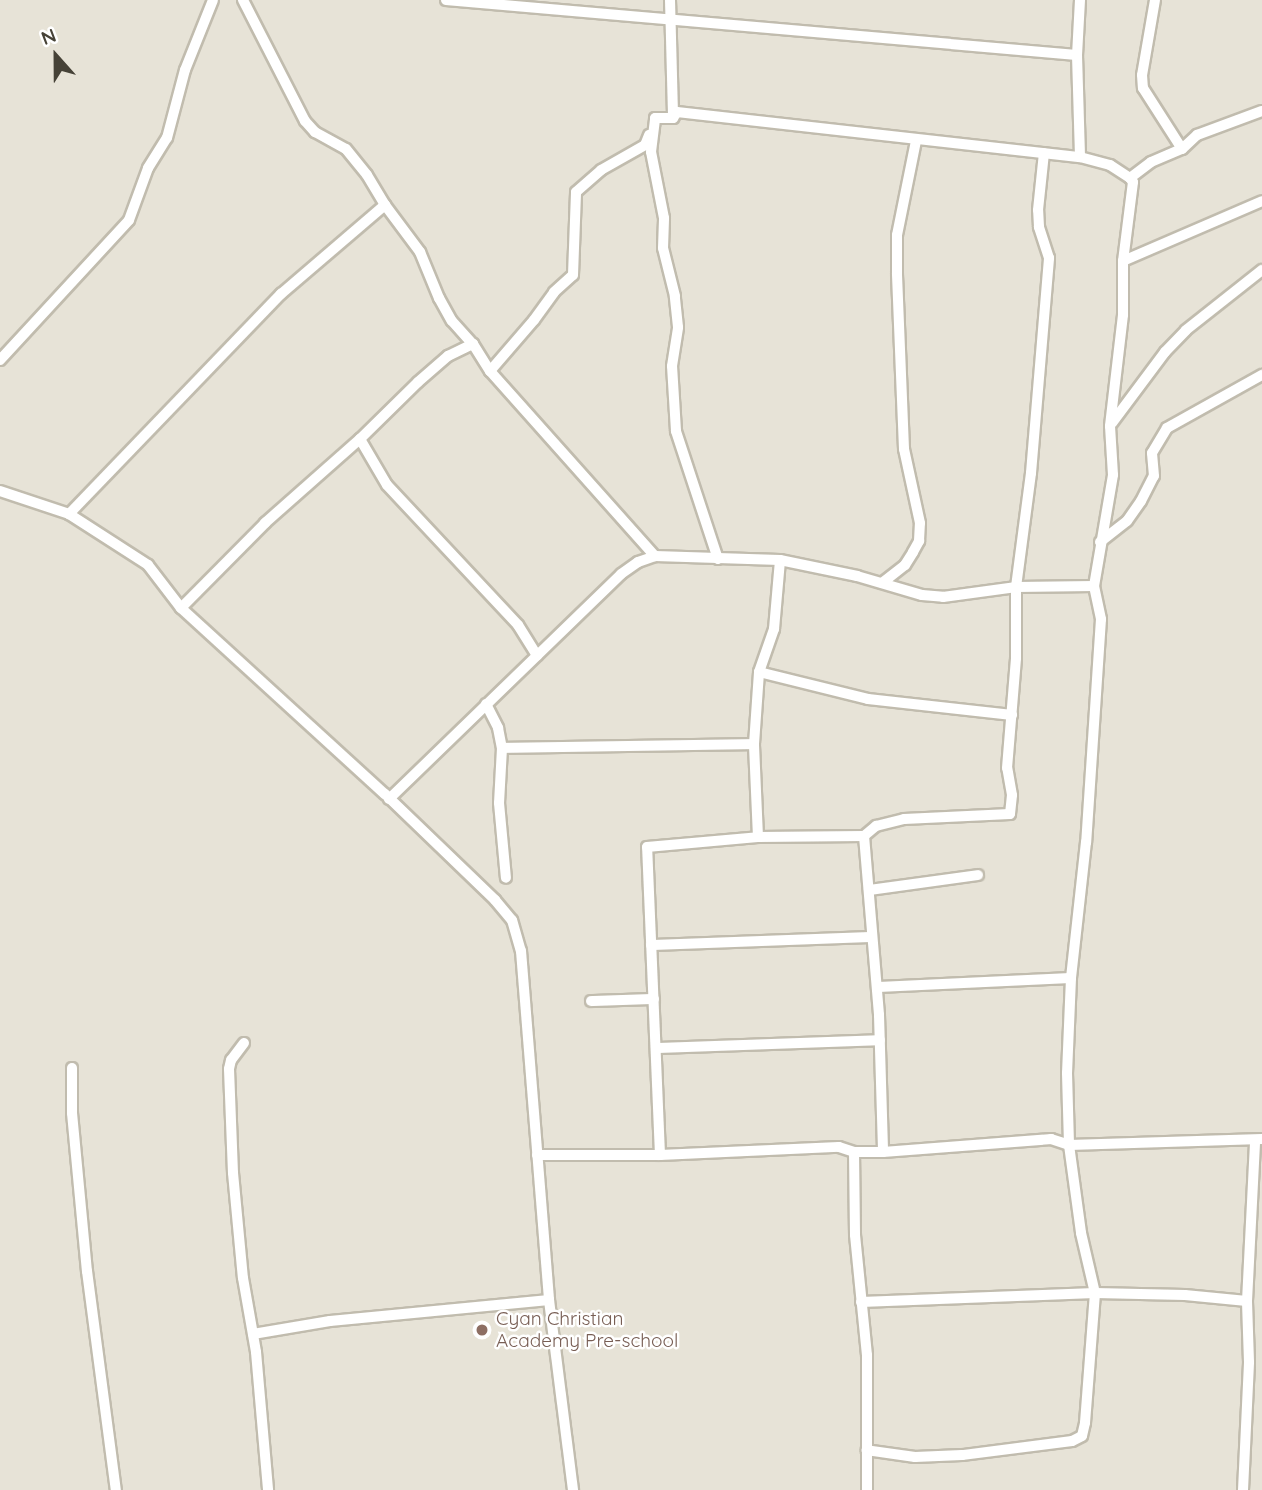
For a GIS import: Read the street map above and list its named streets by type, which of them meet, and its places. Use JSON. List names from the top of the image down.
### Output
{
  "places": ["Cyan Christian Academy Pre-school"],
  "north": "top"
}
